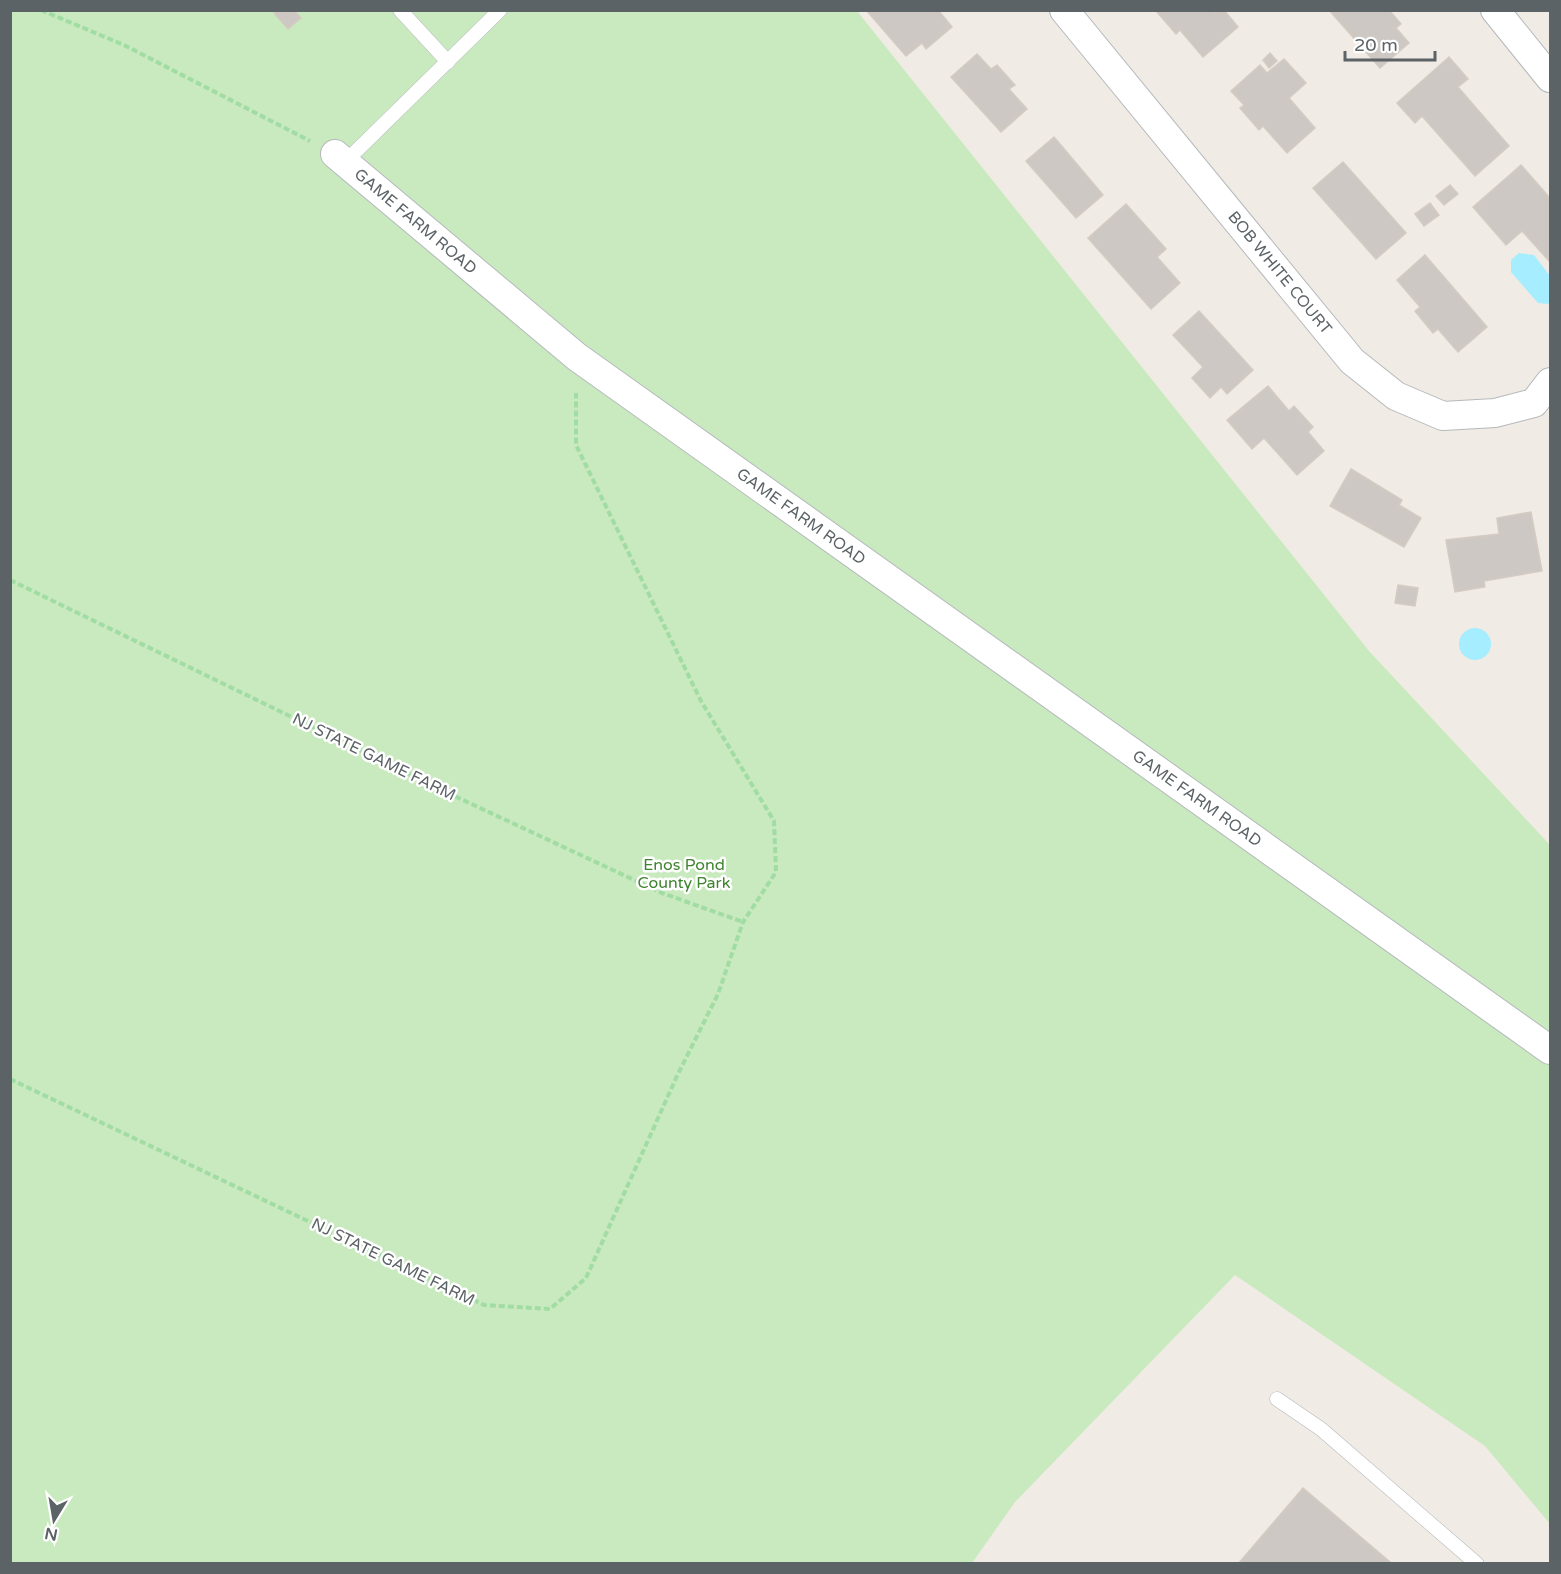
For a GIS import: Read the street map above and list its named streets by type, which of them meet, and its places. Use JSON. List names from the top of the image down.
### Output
{
  "streets": {
    "street": ["GAME FARM ROAD", "BOB WHITE COURT"],
    "path": ["NJ STATE GAME FARM"]
  },
  "crossings": [
    ["GAME FARM ROAD", "NJ STATE GAME FARM"]
  ],
  "parks": ["Enos Pond County Park"],
  "scale_bar": "20 m",
  "north": "bottom"
}
